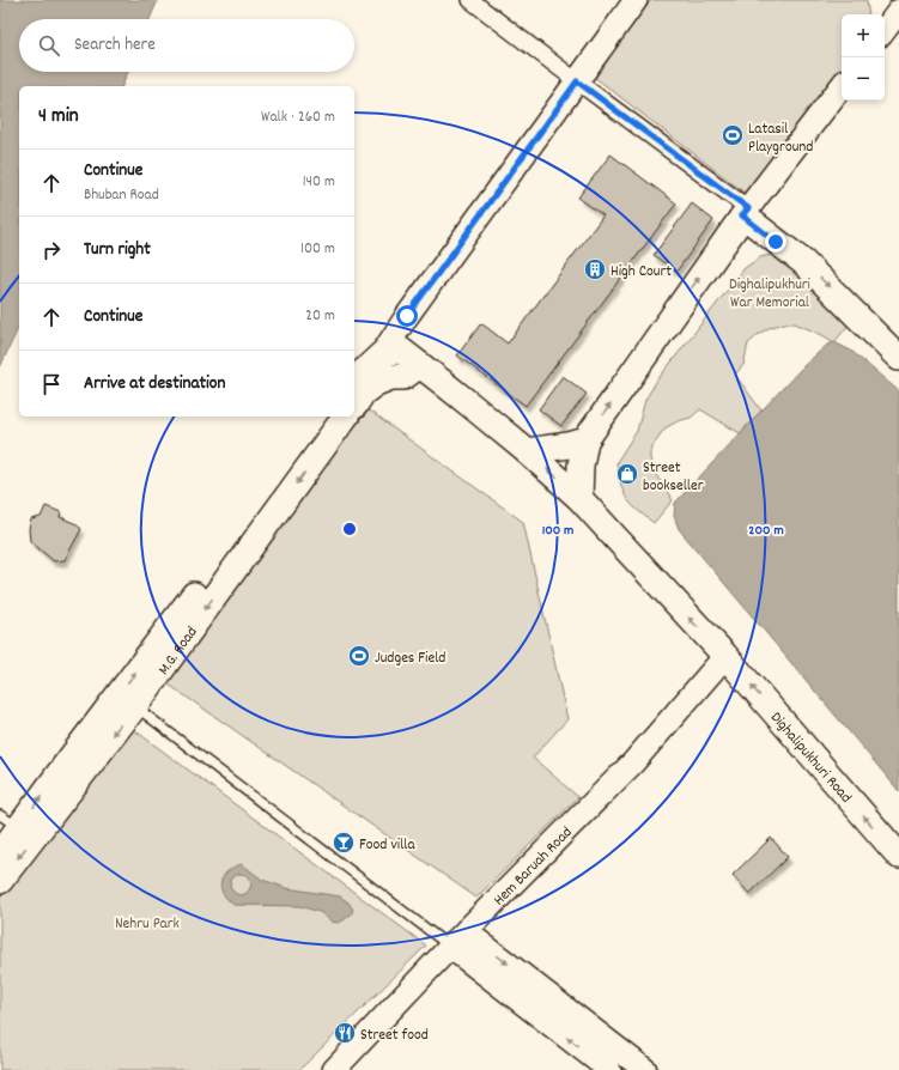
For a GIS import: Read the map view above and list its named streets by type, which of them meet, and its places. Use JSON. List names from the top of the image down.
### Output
{
  "streets": {
    "main road": ["M.G. Road", "Dighalipukhuri Road"],
    "street": ["Hem Baruah Road"]
  },
  "crossings": [
    ["Dighalipukhuri Road", "Hem Baruah Road"]
  ],
  "one_way": ["Dighalipukhuri Road"],
  "parks": ["Dighalipukhuri War Memorial", "Nehru Park"],
  "places": {
    "sports": ["Latasil Playground", "Judges Field"],
    "building": ["High Court"],
    "shop": ["Street bookseller"],
    "bar": ["Food villa"],
    "restaurant": ["Street food"]
  },
  "page": {
    "map_buttons": ["+", "−"],
    "search": "Search here",
    "heading": ["4 min", "Walk · 260 m"],
    "list": [
      ["Continue", "Bhuban Road", "140 m"],
      ["Turn right", "100 m"],
      ["Continue", "20 m"],
      "Arrive at destination"
    ]
  },
  "rings": ["100 m", "200 m"]
}
